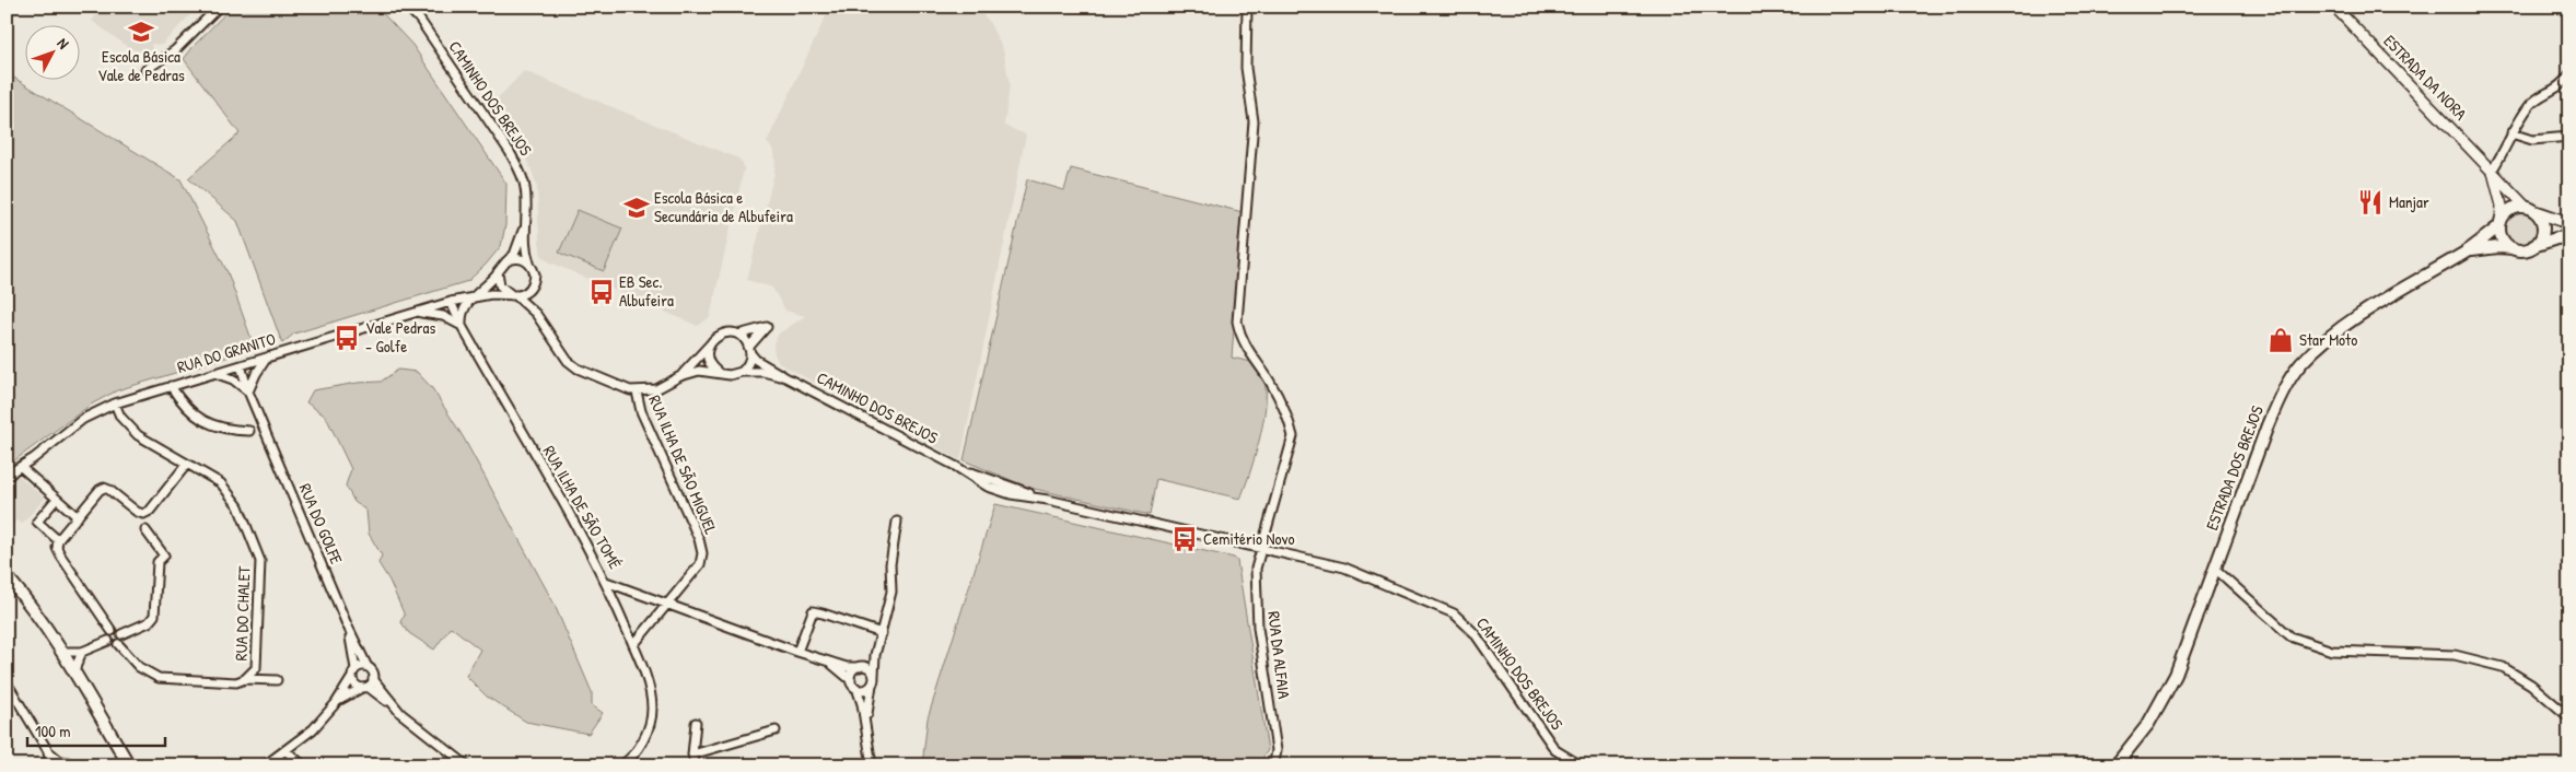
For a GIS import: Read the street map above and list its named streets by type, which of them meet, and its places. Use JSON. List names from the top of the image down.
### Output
{
  "streets": {
    "main road": ["ESTRADA DOS BREJOS"],
    "street": [
      "ESTRADA DA NORA",
      "CAMINHO DOS BREJOS",
      "RUA DO GRANITO",
      "RUA ILHA DE SÃO MIGUEL",
      "RUA ILHA DE SÃO TOMÉ",
      "RUA DO GOLFE",
      "RUA DO CHALET",
      "RUA DA ALFAIA"
    ]
  },
  "crossings": [
    ["ESTRADA DA NORA", "ESTRADA DOS BREJOS"],
    ["CAMINHO DOS BREJOS", "RUA DO GRANITO"],
    ["CAMINHO DOS BREJOS", "RUA DA ALFAIA"],
    ["RUA DO GRANITO", "RUA ILHA DE SÃO TOMÉ"],
    ["RUA DO GRANITO", "RUA DO GOLFE"],
    ["RUA DO GRANITO", "RUA DO CHALET"],
    ["RUA ILHA DE SÃO MIGUEL", "RUA ILHA DE SÃO TOMÉ"]
  ],
  "places": {
    "school or university": ["Escola Básica Vale de Pedras", "Escola Básica e Secundária de Albufeira"],
    "restaurant": ["Manjar"],
    "bus stop": ["EB Sec. Albufeira", "Vale Pedras - Golfe", "Cemitério Novo"],
    "shop": ["Star Moto"]
  },
  "scale_bar": "100 m",
  "north": "top right"
}
